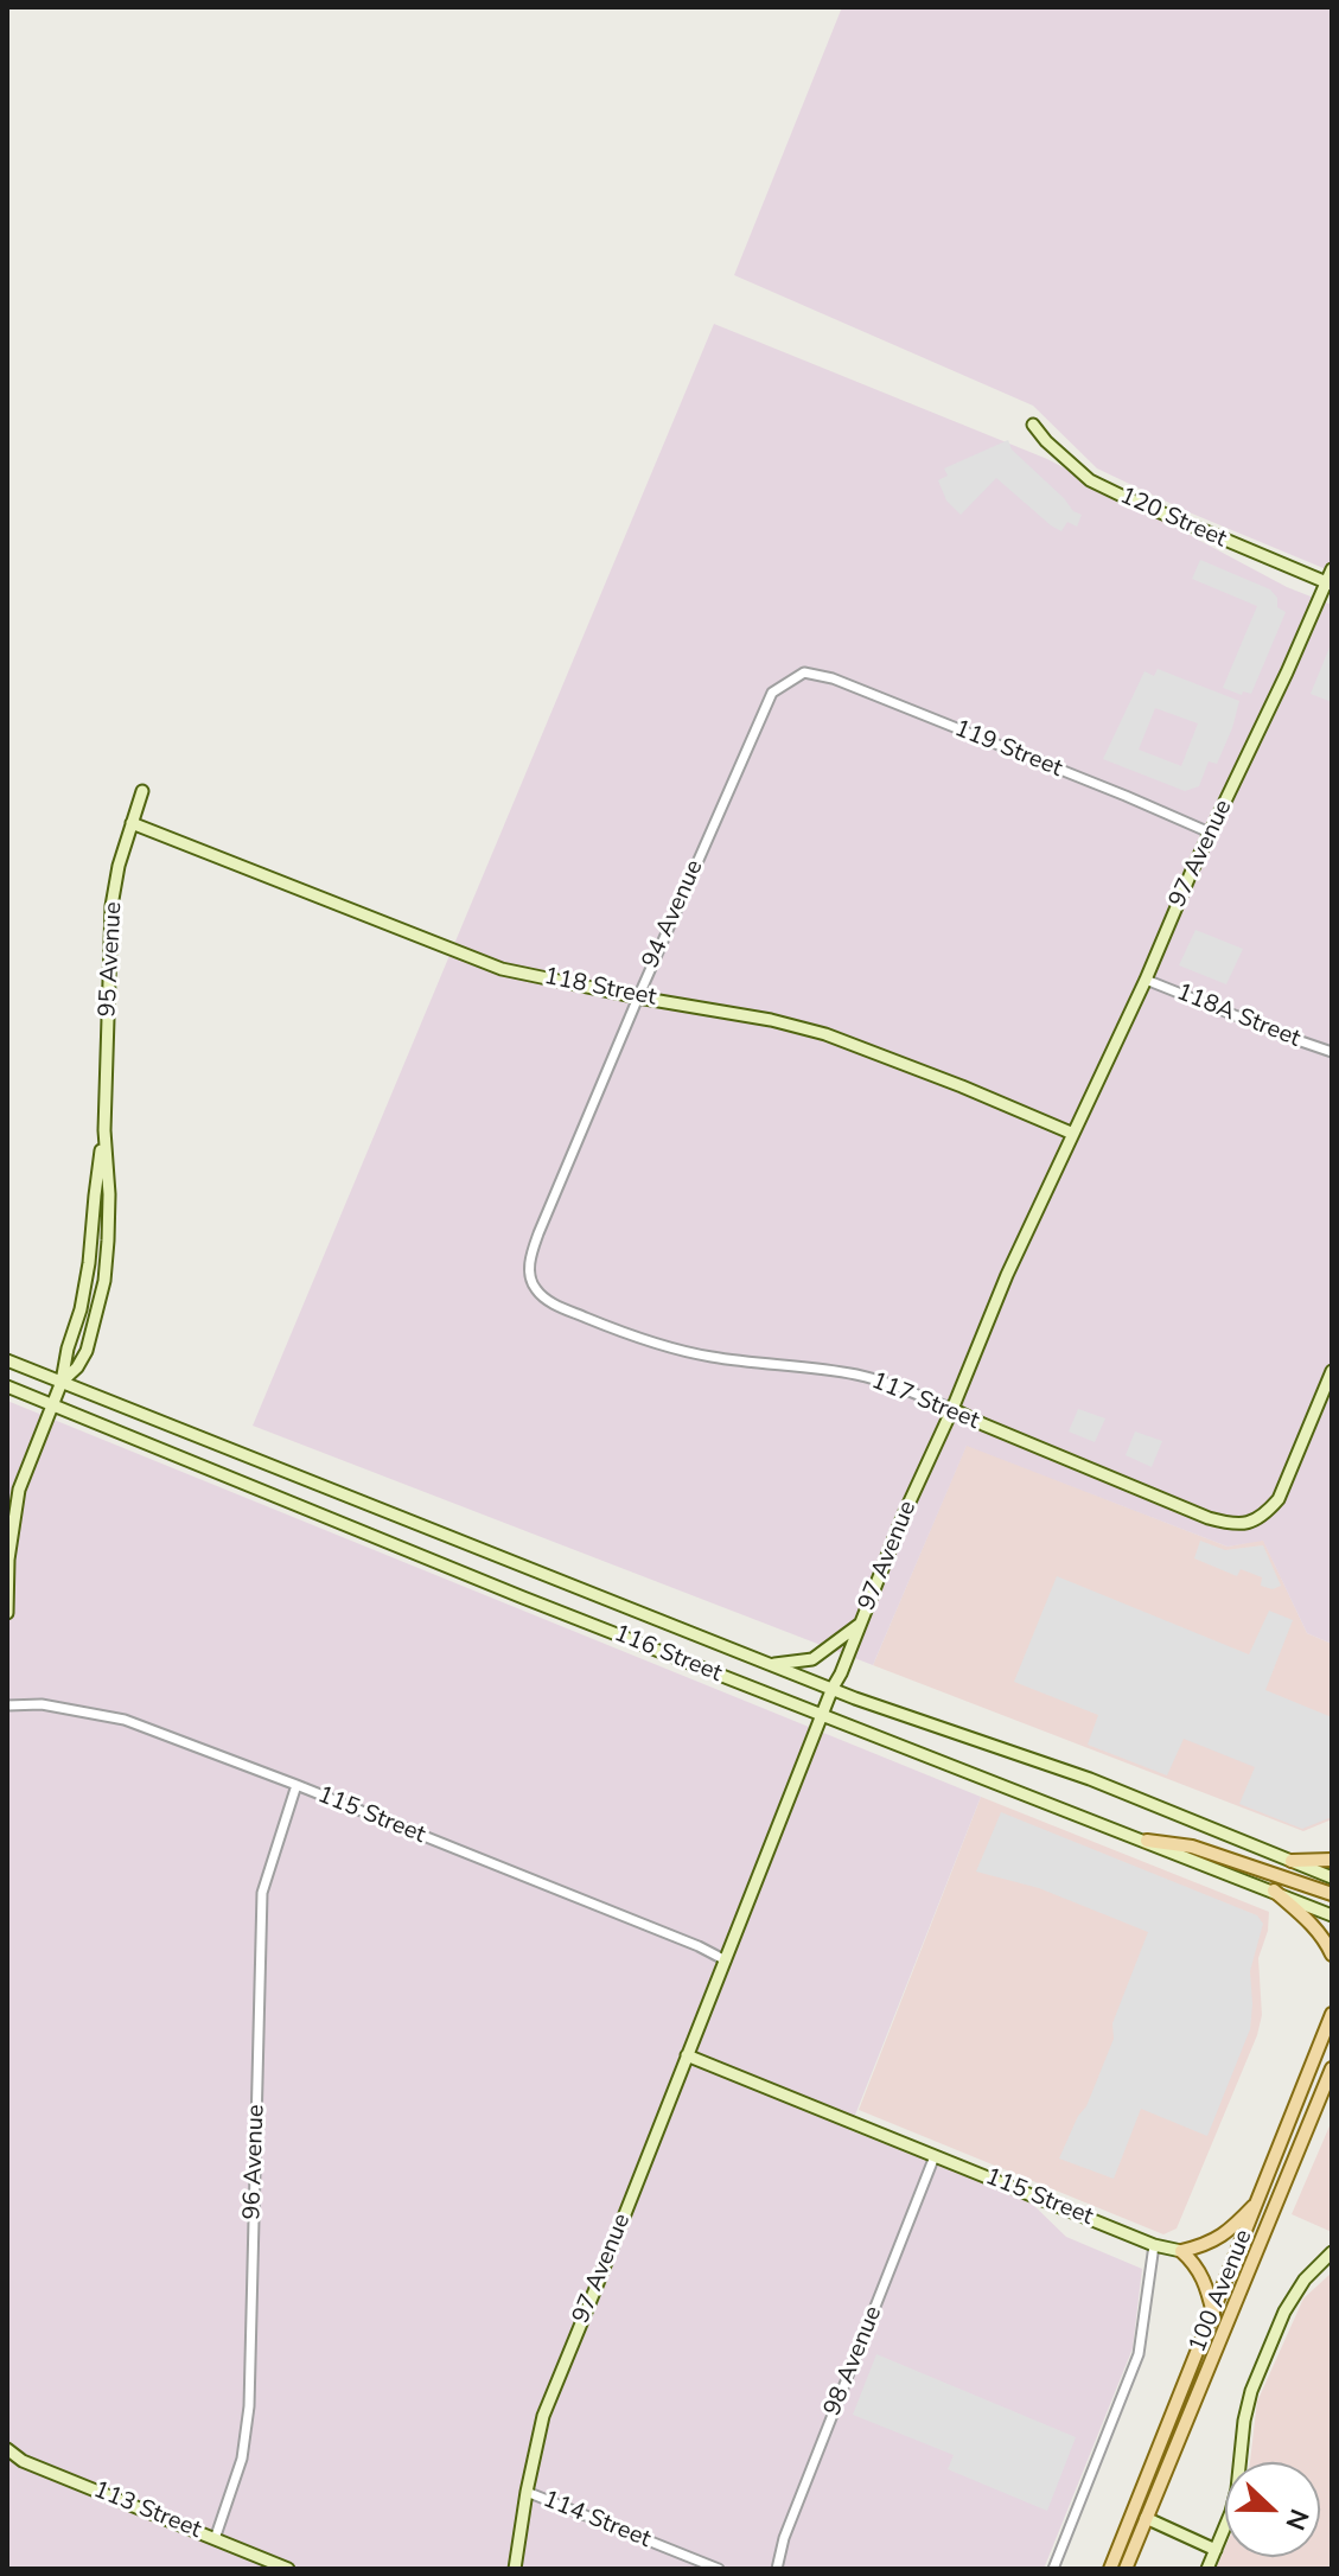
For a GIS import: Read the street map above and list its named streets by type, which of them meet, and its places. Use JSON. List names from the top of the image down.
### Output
{
  "streets": {
    "main road": ["100 Avenue"],
    "street": [
      "120 Street",
      "119 Street",
      "97 Avenue",
      "94 Avenue",
      "95 Avenue",
      "118 Street",
      "118A Street",
      "117 Street",
      "116 Street",
      "115 Street",
      "96 Avenue",
      "98 Avenue",
      "113 Street",
      "114 Street"
    ]
  },
  "crossings": [
    ["120 Street", "97 Avenue"],
    ["119 Street", "97 Avenue"],
    ["119 Street", "94 Avenue"],
    ["97 Avenue", "118 Street"],
    ["97 Avenue", "118A Street"],
    ["97 Avenue", "117 Street"],
    ["97 Avenue", "116 Street"],
    ["97 Avenue", "115 Street"],
    ["97 Avenue", "114 Street"],
    ["94 Avenue", "118 Street"],
    ["94 Avenue", "117 Street"],
    ["95 Avenue", "118 Street"],
    ["95 Avenue", "116 Street"],
    ["115 Street", "96 Avenue"],
    ["115 Street", "98 Avenue"],
    ["96 Avenue", "113 Street"]
  ],
  "north": "right"
}
